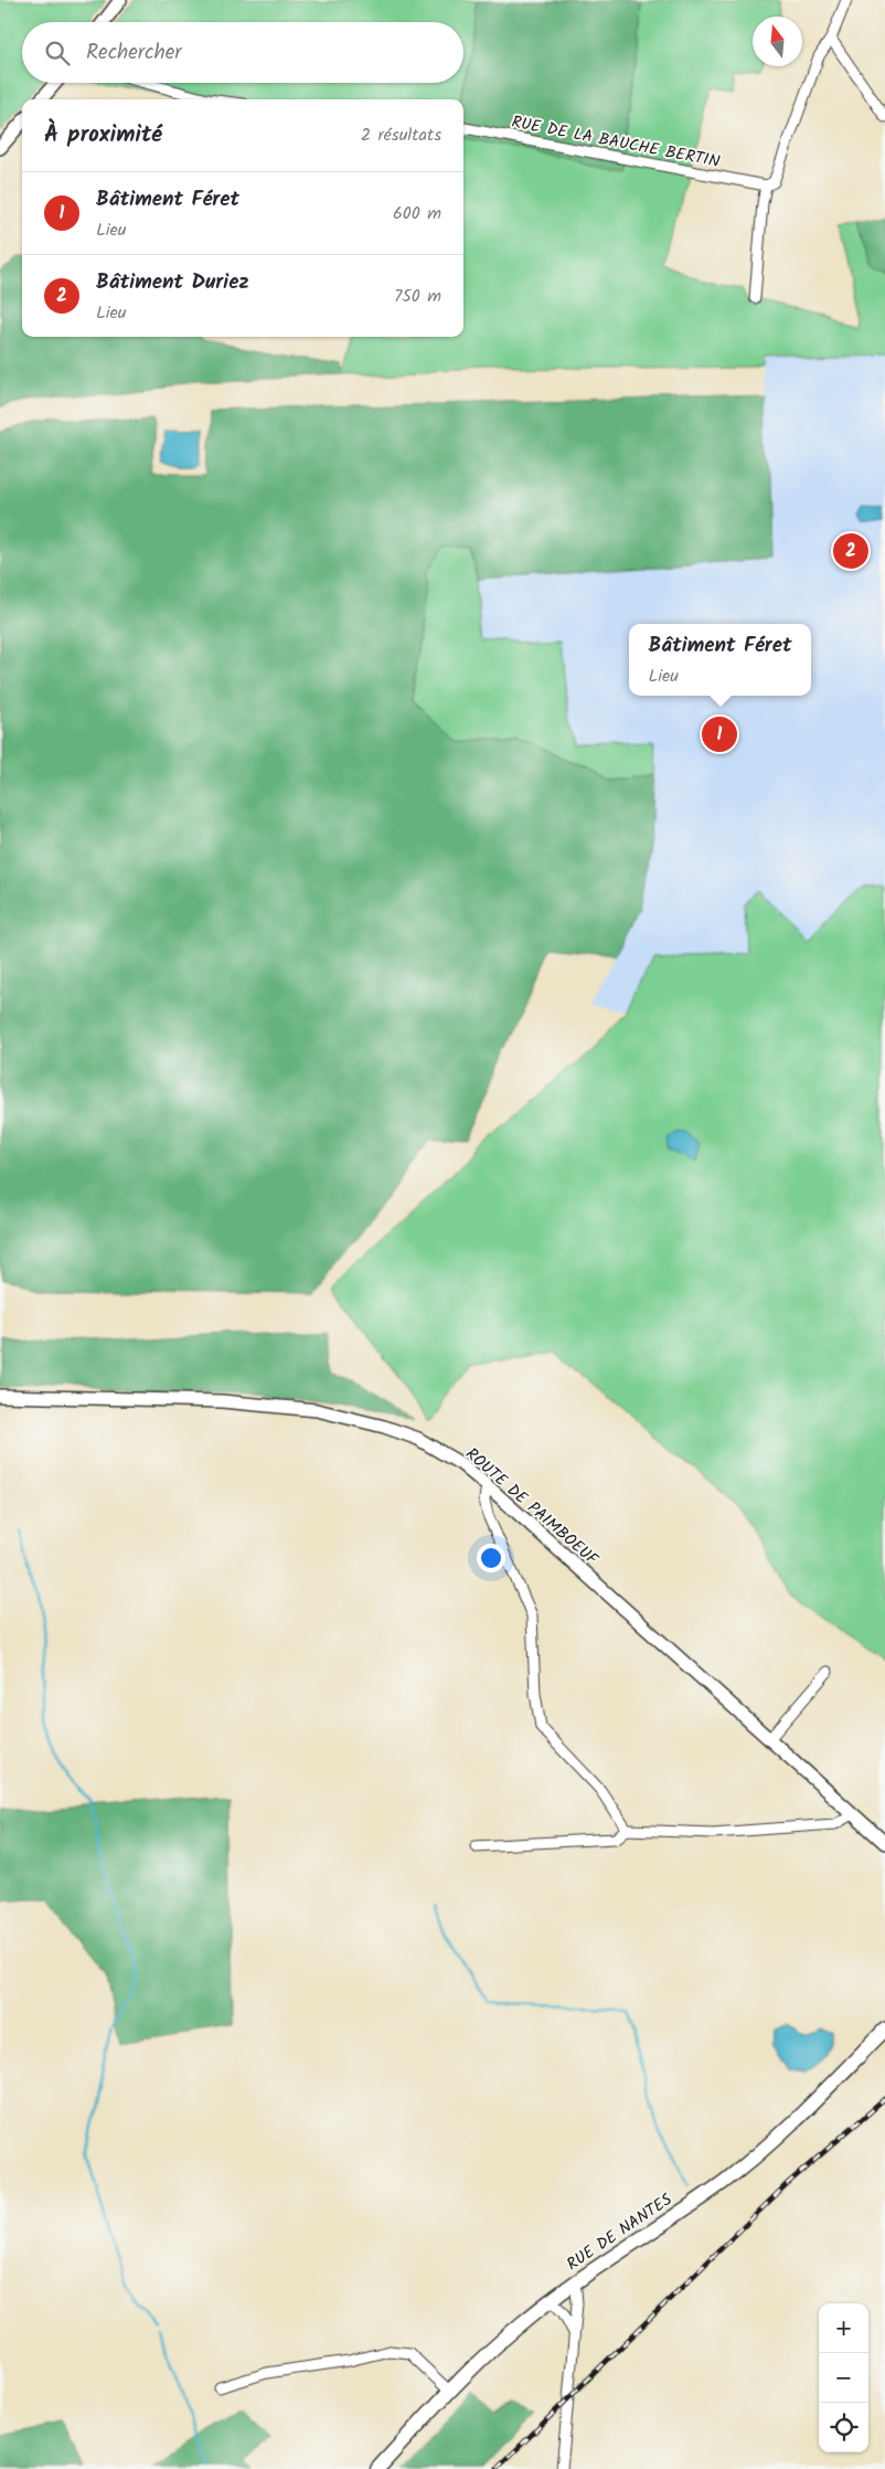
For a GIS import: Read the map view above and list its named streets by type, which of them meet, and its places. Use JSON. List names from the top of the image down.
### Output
{
  "streets": {
    "main road": ["RUE DE NANTES"],
    "street": ["RUE DE LA BAUCHE BERTIN", "ROUTE DE PAIMBOEUF"]
  },
  "north": "top",
  "page": {
    "search": "Rechercher",
    "heading": ["À proximité", "2 résultats"],
    "list": [
      {
        "mark": "1",
        "name": "Bâtiment Féret",
        "note": "Lieu",
        "value": "600 m"
      },
      {
        "mark": "2",
        "name": "Bâtiment Duriez",
        "note": "Lieu",
        "value": "750 m"
      }
    ],
    "pins": ["2", "1"],
    "popup": ["Bâtiment Féret", "Lieu"],
    "map_buttons": ["+", "−"]
  }
}
